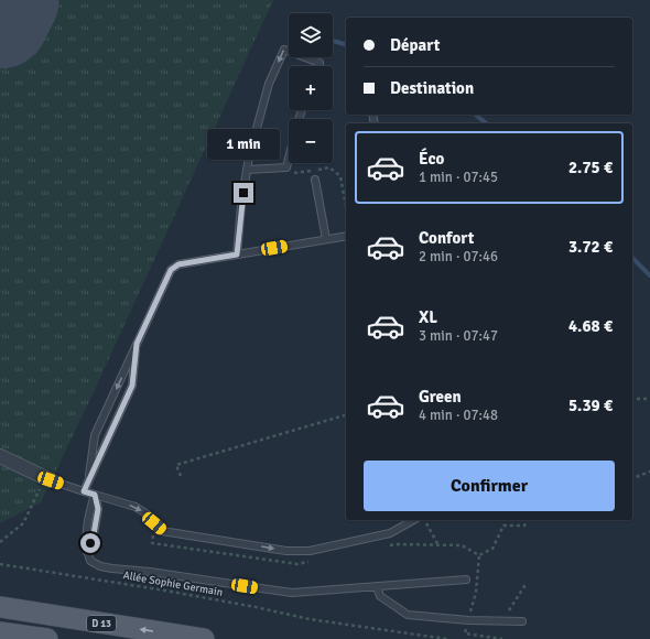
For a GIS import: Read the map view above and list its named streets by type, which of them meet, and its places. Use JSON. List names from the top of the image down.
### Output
{
  "streets": {
    "main road": ["D 13"],
    "path": ["Allée Sophie Germain"]
  },
  "page": {
    "map_buttons": ["+", "−"],
    "banner": ["Départ", "Destination"],
    "bubble": "1 min",
    "list": [
      {
        "name": "Éco",
        "note": "1 min · 07:45",
        "value": "2.75 €"
      },
      {
        "name": "Confort",
        "note": "2 min · 07:46",
        "value": "3.72 €"
      },
      {
        "name": "XL",
        "note": "3 min · 07:47",
        "value": "4.68 €"
      },
      {
        "name": "Green",
        "note": "4 min · 07:48",
        "value": "5.39 €"
      }
    ],
    "buttons": "Confirmer"
  }
}
